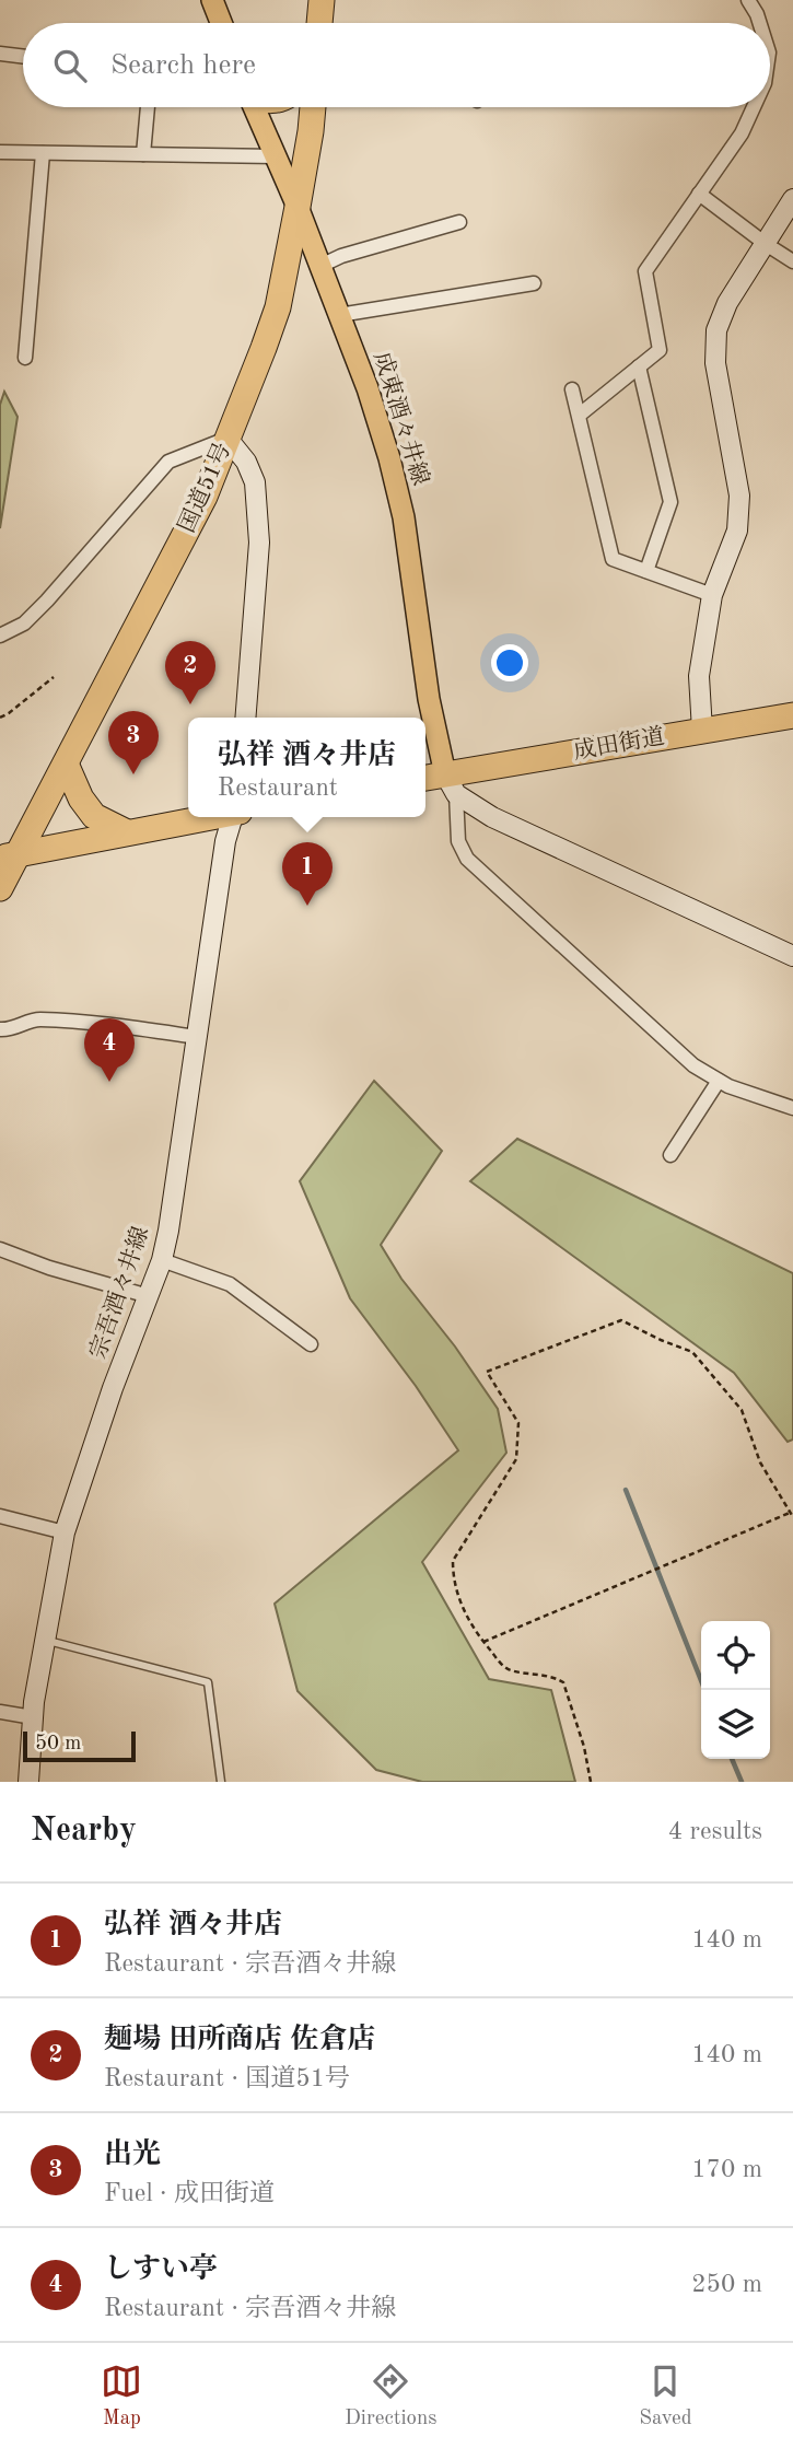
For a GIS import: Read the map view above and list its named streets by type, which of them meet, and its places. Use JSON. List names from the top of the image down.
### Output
{
  "streets": {
    "highway": ["国道51号", "成田街道"],
    "main road": ["成東酒々井線"],
    "street": ["宗吾酒々井線"]
  },
  "crossings": [
    ["成東酒々井線", "国道51号"],
    ["成東酒々井線", "成田街道"]
  ],
  "scale_bar": "50 m",
  "page": {
    "search": "Search here",
    "pins": [
      "2",
      "3",
      "1",
      "4"
    ],
    "popup": ["弘祥 酒々井店", "Restaurant"],
    "scale": "50 m",
    "heading": ["Nearby", "4 results"],
    "list": [
      {
        "mark": "1",
        "name": "弘祥 酒々井店",
        "note": "Restaurant · 宗吾酒々井線",
        "value": "140 m"
      },
      {
        "mark": "2",
        "name": "麺場 田所商店 佐倉店",
        "note": "Restaurant · 国道51号",
        "value": "140 m"
      },
      {
        "mark": "3",
        "name": "出光",
        "note": "Fuel · 成田街道",
        "value": "170 m"
      },
      {
        "mark": "4",
        "name": "しすい亭",
        "note": "Restaurant · 宗吾酒々井線",
        "value": "250 m"
      }
    ],
    "nav": ["Map", "Directions", "Saved"]
  }
}
